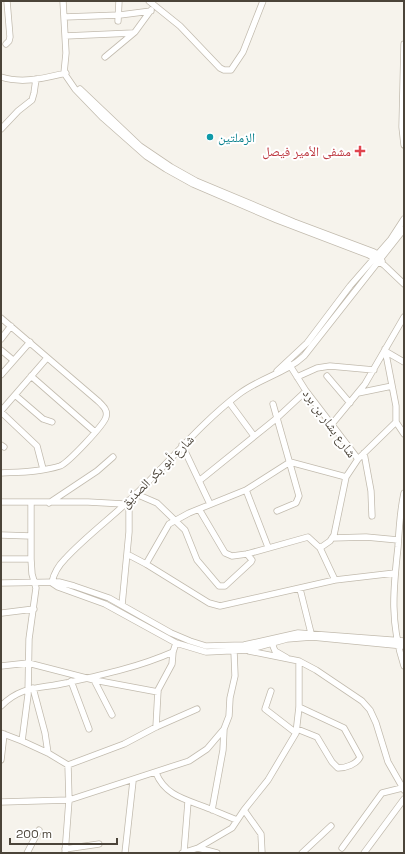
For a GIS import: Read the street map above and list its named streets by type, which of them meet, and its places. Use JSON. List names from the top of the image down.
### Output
{
  "streets": {
    "street": ["شارع بشار بن برد", "شارع أبو بكر الصدّيق"]
  },
  "crossings": [
    ["شارع بشار بن برد", "شارع أبو بكر الصدّيق"]
  ],
  "places": {
    "other": ["الزملتين"],
    "health": ["مشفى الأمير فيصل"]
  },
  "scale_bar": "200 m"
}
